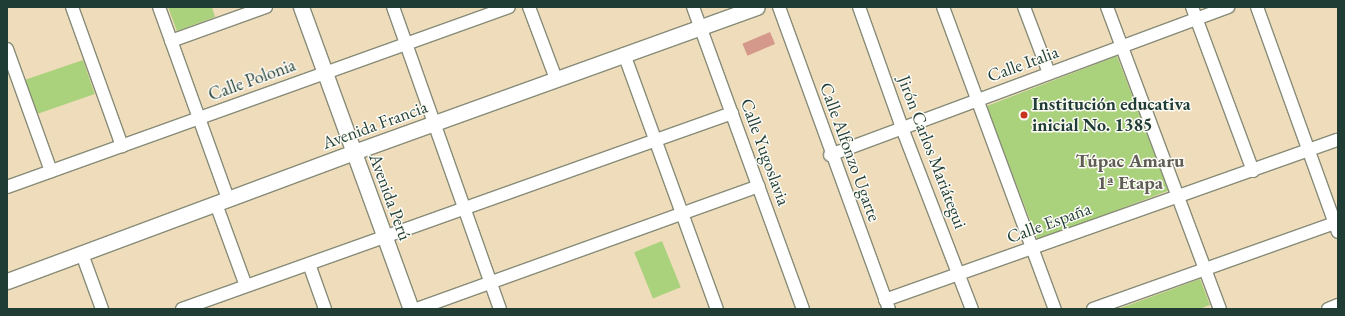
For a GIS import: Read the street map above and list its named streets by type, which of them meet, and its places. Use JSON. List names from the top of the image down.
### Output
{
  "streets": {
    "street": [
      "Calle Italia",
      "Calle Polonia",
      "Avenida Francia",
      "Calle Yugoslavia",
      "Calle Alfonzo Ugarte",
      "Jirón Carlos Mariátegui",
      "Avenida Perú",
      "Calle España"
    ]
  },
  "crossings": [
    ["Calle Italia", "Calle Alfonzo Ugarte"],
    ["Calle Italia", "Jirón Carlos Mariátegui"],
    ["Calle Polonia", "Avenida Perú"],
    ["Avenida Francia", "Calle Yugoslavia"],
    ["Avenida Francia", "Avenida Perú"],
    ["Calle Alfonzo Ugarte", "Calle España"],
    ["Jirón Carlos Mariátegui", "Calle España"]
  ],
  "districts": ["Túpac Amaru 1ª Etapa"],
  "places": ["Institución educativa inicial No. 1385"]
}
